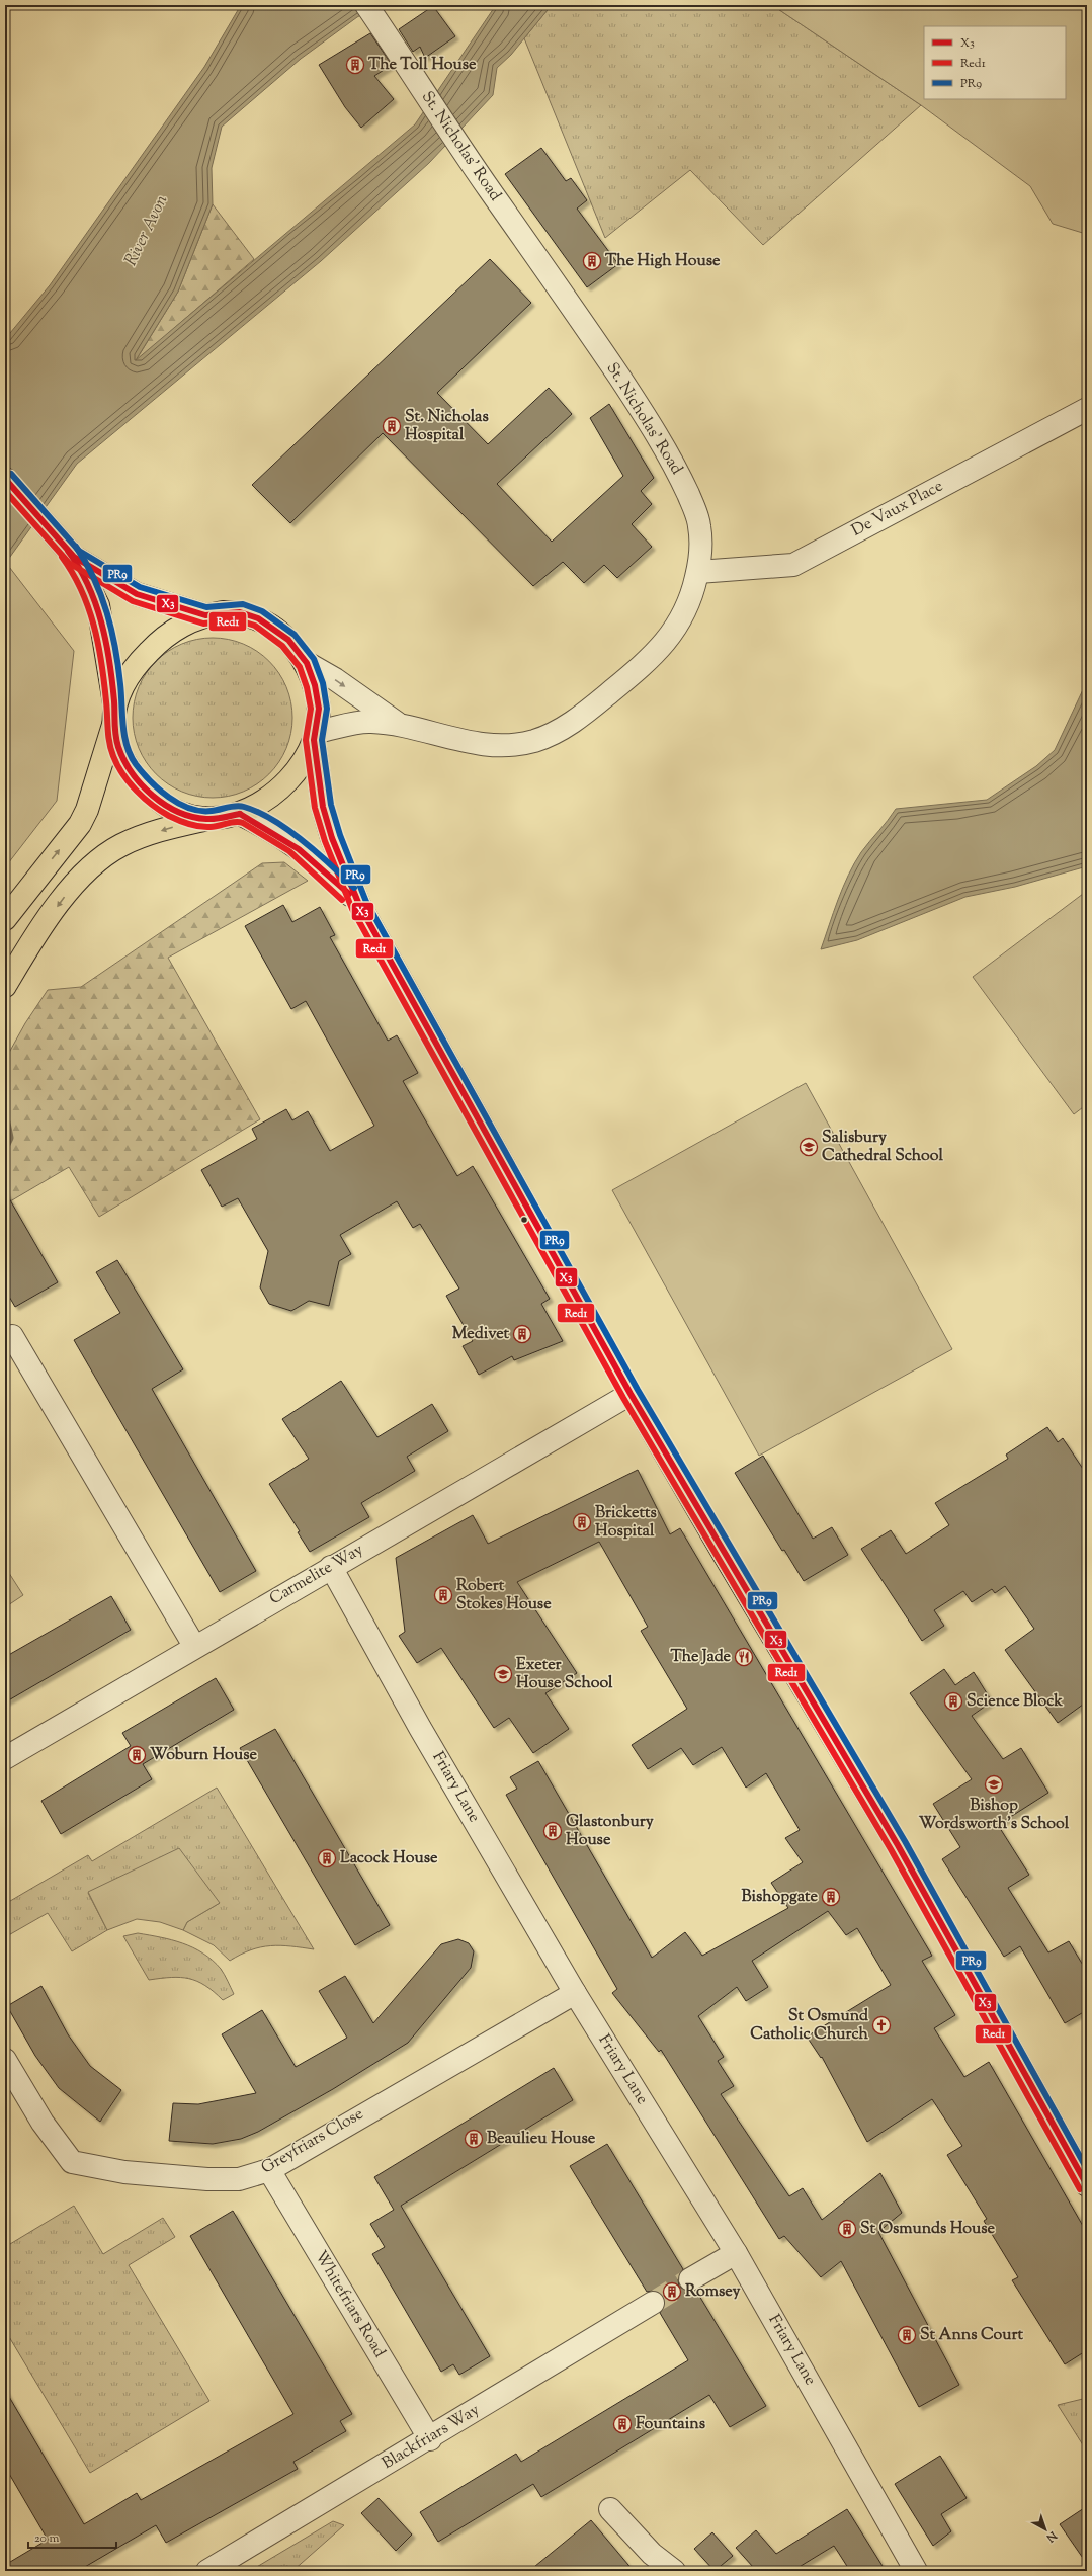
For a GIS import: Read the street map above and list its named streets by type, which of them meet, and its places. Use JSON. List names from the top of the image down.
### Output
{
  "streets": {
    "street": [
      "St. Nicholas' Road",
      "De Vaux Place",
      "Carmelite Way",
      "Friary Lane",
      "Greyfriars Close",
      "Whitefriars Road",
      "Blackfriars Way"
    ]
  },
  "crossings": [
    ["St. Nicholas' Road", "De Vaux Place"],
    ["Carmelite Way", "Friary Lane"],
    ["Friary Lane", "Greyfriars Close"],
    ["Greyfriars Close", "Whitefriars Road"],
    ["Whitefriars Road", "Blackfriars Way"]
  ],
  "water": ["River Avon"],
  "places": {
    "building": [
      "The Toll House",
      "The High House",
      "St. Nicholas Hospital",
      "Medivet",
      "Bricketts Hospital",
      "Robert Stokes House",
      "Science Block",
      "Woburn House",
      "Glastonbury House",
      "Lacock House",
      "Bishopgate",
      "Beaulieu House",
      "St Osmunds House",
      "Romsey",
      "St Anns Court",
      "Fountains"
    ],
    "school or university": ["Salisbury Cathedral School", "Exeter House School", "Bishop Wordsworth's School"],
    "restaurant": ["The Jade"],
    "church": ["St Osmund Catholic Church"]
  },
  "lines": ["transit line PR9", "transit line X3", "transit line Red1"],
  "legend": ["X3", "Red1", "PR9"],
  "scale_bar": "20 m",
  "north": "bottom right"
}
